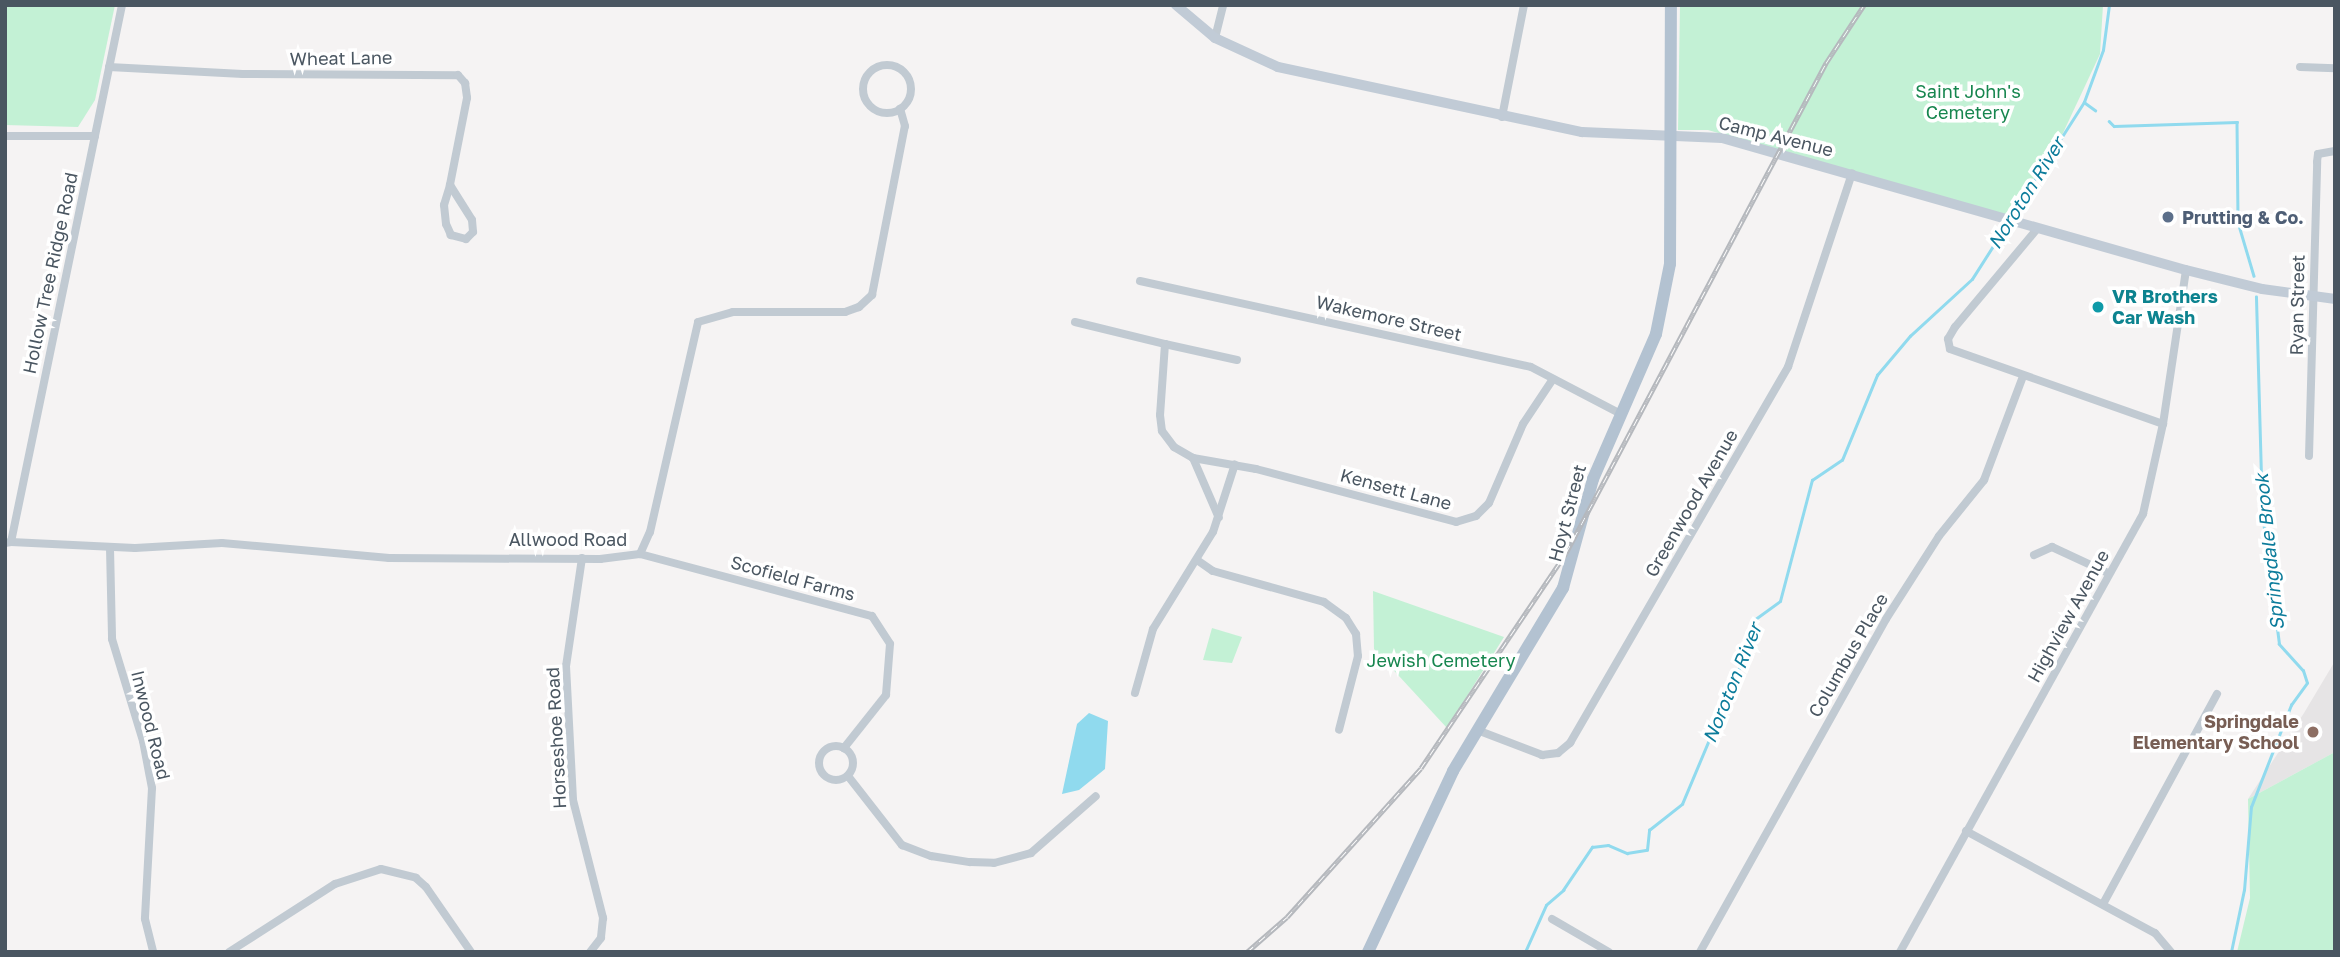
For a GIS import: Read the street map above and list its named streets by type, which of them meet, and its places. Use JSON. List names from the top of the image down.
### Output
{
  "streets": {
    "main road": ["Hoyt Street"],
    "street": [
      "Wheat Lane",
      "Camp Avenue",
      "Hollow Tree Ridge Road",
      "Ryan Street",
      "Wakemore Street",
      "Kensett Lane",
      "Greenwood Avenue",
      "Allwood Road",
      "Scofield Farms",
      "Highview Avenue",
      "Columbus Place",
      "Inwood Road",
      "Horseshoe Road"
    ]
  },
  "crossings": [
    ["Wheat Lane", "Hollow Tree Ridge Road"],
    ["Camp Avenue", "Ryan Street"],
    ["Camp Avenue", "Greenwood Avenue"],
    ["Camp Avenue", "Hoyt Street"],
    ["Camp Avenue", "Highview Avenue"],
    ["Hollow Tree Ridge Road", "Allwood Road"],
    ["Wakemore Street", "Kensett Lane"],
    ["Wakemore Street", "Hoyt Street"],
    ["Greenwood Avenue", "Hoyt Street"],
    ["Allwood Road", "Scofield Farms"],
    ["Allwood Road", "Inwood Road"],
    ["Allwood Road", "Horseshoe Road"]
  ],
  "water": ["Noroton River", "Springdale Brook"],
  "parks": ["Saint John's Cemetery", "Jewish Cemetery"],
  "places": ["Prutting & Co.", "VR Brothers Car Wash", "Springdale Elementary School"]
}
